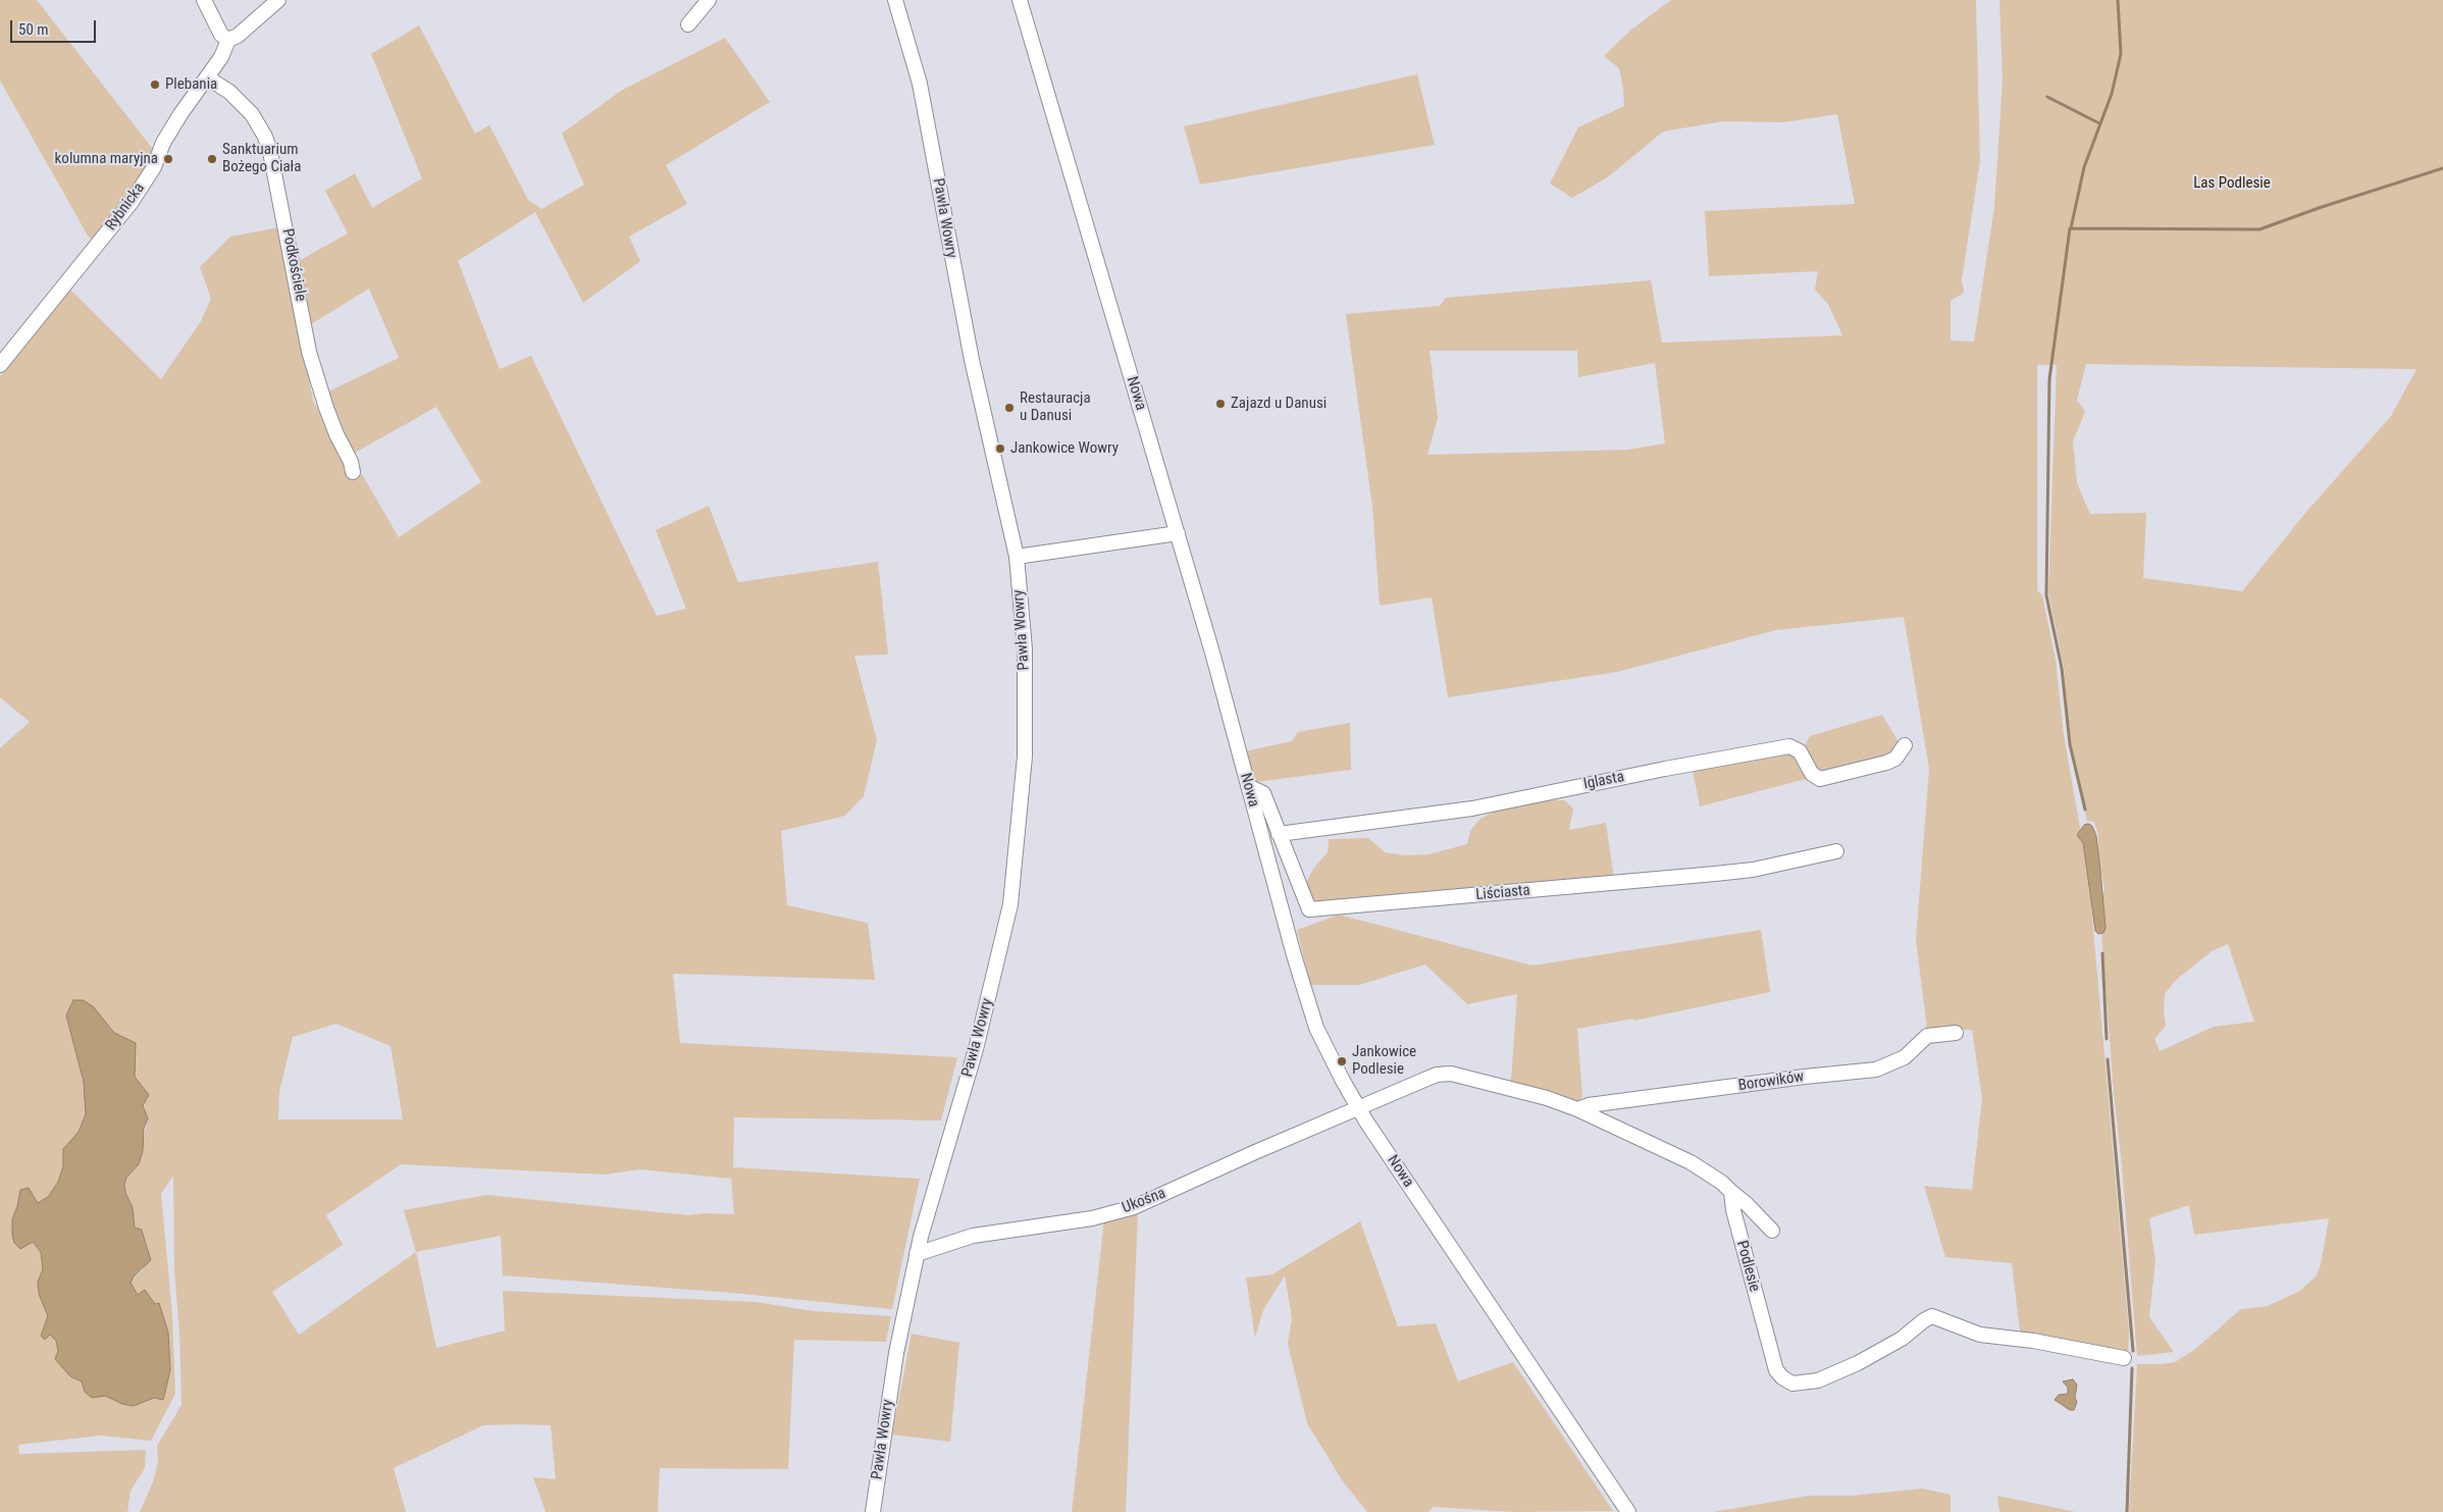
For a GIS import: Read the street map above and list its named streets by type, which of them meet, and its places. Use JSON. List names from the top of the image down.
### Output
{
  "streets": {
    "street": [
      "Rybnicka",
      "Pawła Wowry",
      "Podkościele",
      "Nowa",
      "Iglasta",
      "Liściasta",
      "Borowików",
      "Ukośna",
      "Podlesie"
    ]
  },
  "crossings": [
    ["Rybnicka", "Podkościele"],
    ["Pawła Wowry", "Ukośna"],
    ["Nowa", "Liściasta"],
    ["Nowa", "Ukośna"],
    ["Iglasta", "Liściasta"]
  ],
  "parks": ["Las Podlesie"],
  "places": [
    "Plebania",
    "kolumna maryjna",
    "Sanktuarium Bożego Ciała",
    "Zajazd u Danusi",
    "Restauracja u Danusi",
    "Jankowice Wowry",
    "Jankowice Podlesie"
  ],
  "scale_bar": "50 m"
}
